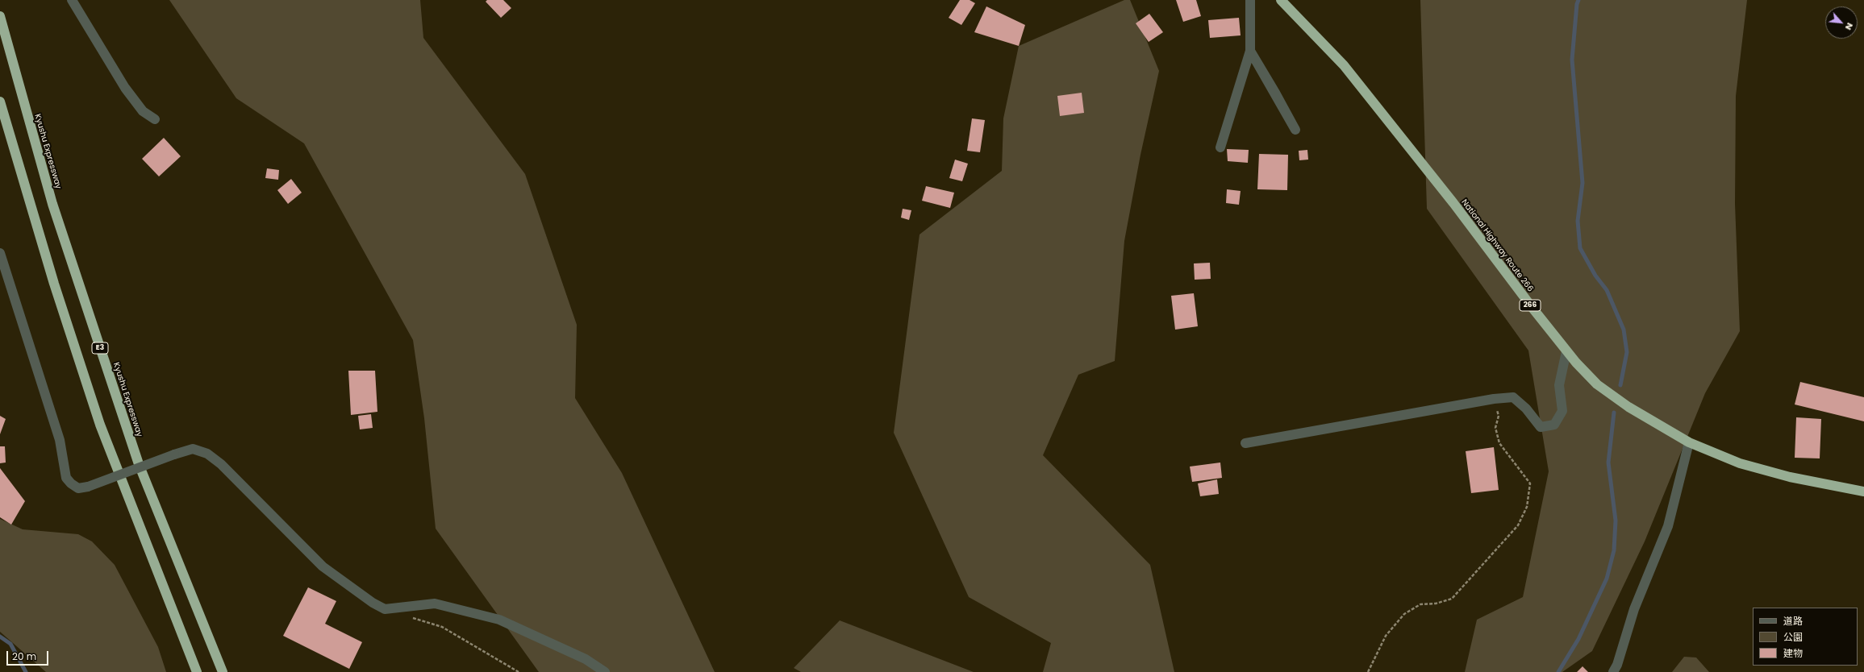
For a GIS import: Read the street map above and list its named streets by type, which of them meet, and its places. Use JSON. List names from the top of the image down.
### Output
{
  "streets": {
    "highway": [
      "Kyushu Expressway",
      "National Highway Route 266",
      "266",
      "E3"
    ]
  },
  "legend": ["道路", "公園", "建物"],
  "scale_bar": "20 m",
  "north": "bottom right"
}
